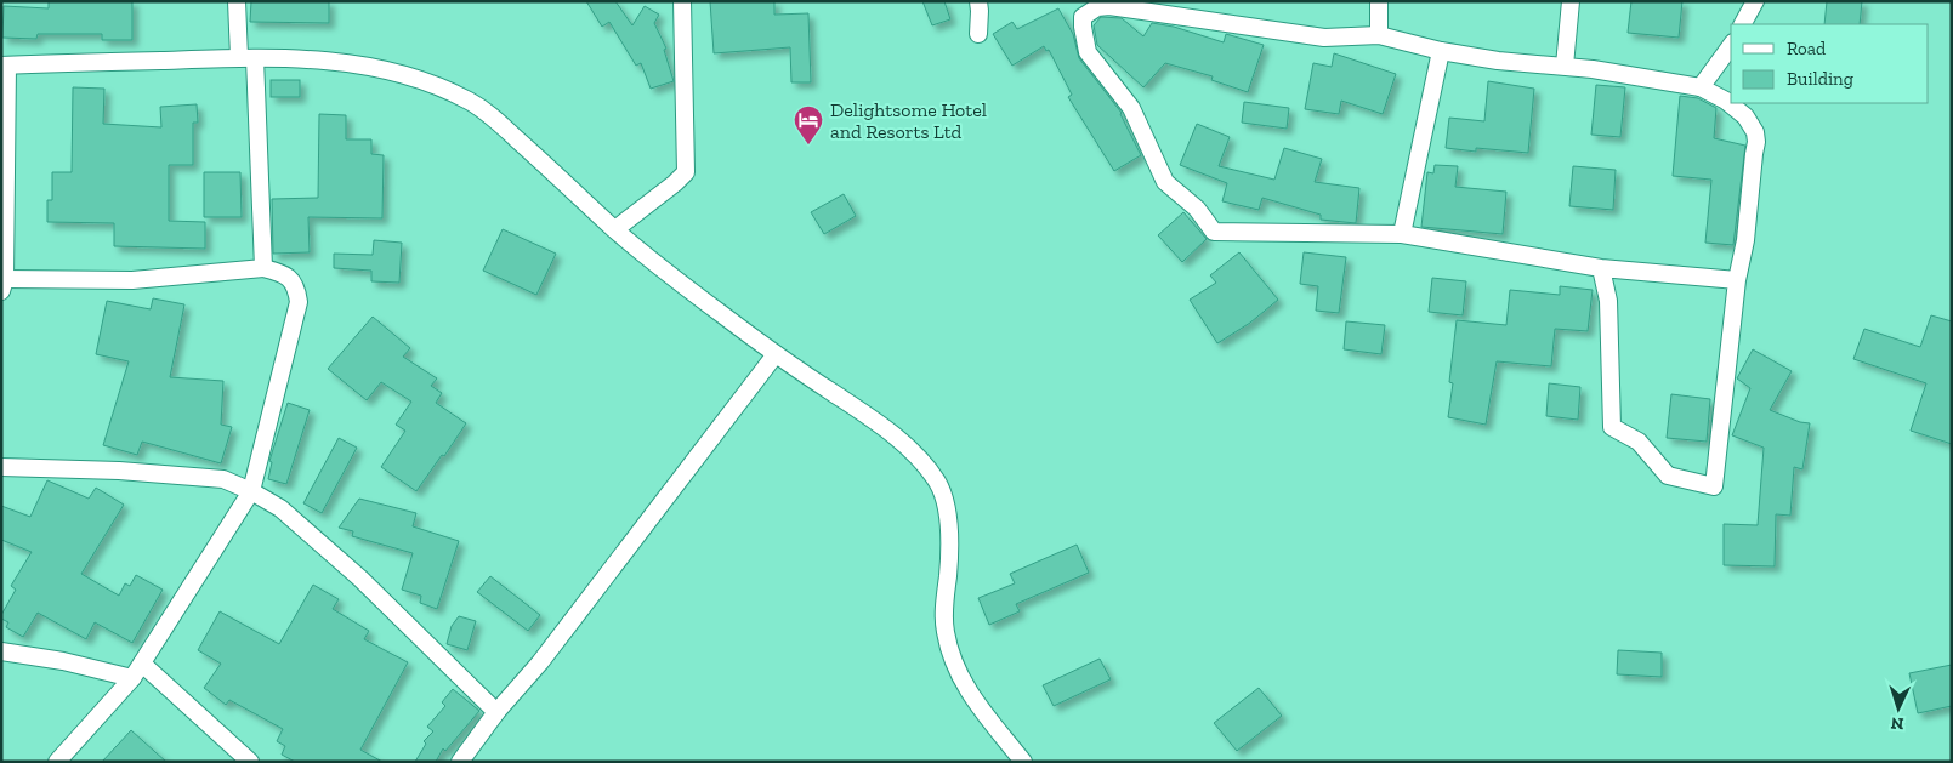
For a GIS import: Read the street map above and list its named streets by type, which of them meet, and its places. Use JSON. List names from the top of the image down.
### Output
{
  "places": {
    "hotel": ["Delightsome Hotel and Resorts Ltd"]
  },
  "legend": ["Road", "Building"],
  "north": "bottom"
}
